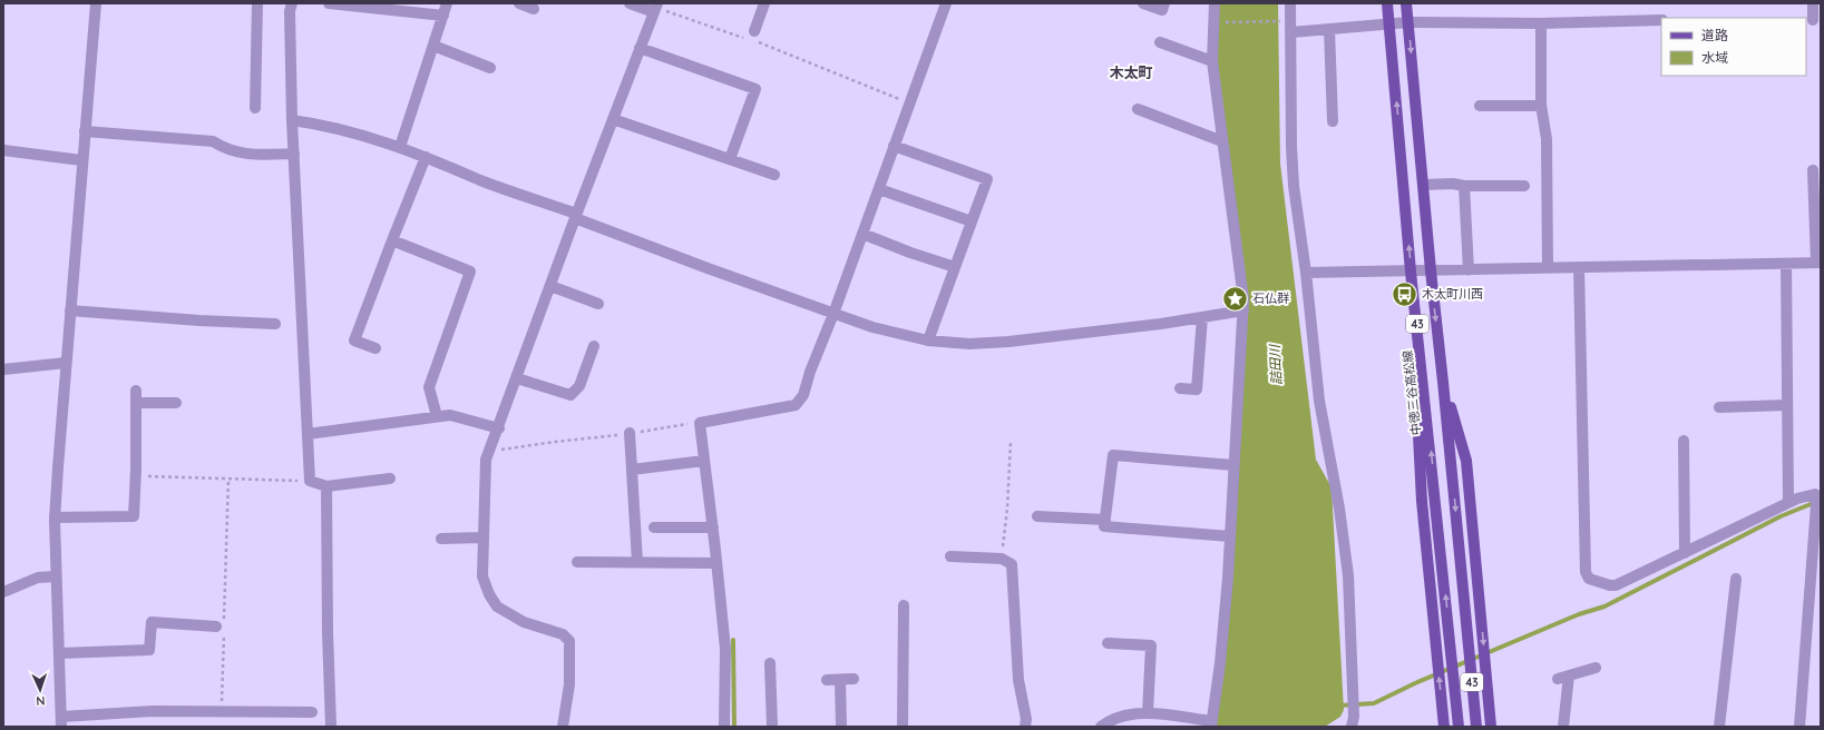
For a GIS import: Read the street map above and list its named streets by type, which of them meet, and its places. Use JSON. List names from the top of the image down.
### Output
{
  "streets": {
    "main road": ["43", "中徳三谷高松線"]
  },
  "districts": ["木太町"],
  "water": ["詰田川"],
  "places": {
    "bus stop": ["木太町川西"],
    "place": ["石仏群"]
  },
  "legend": ["道路", "水域"],
  "north": "bottom"
}
